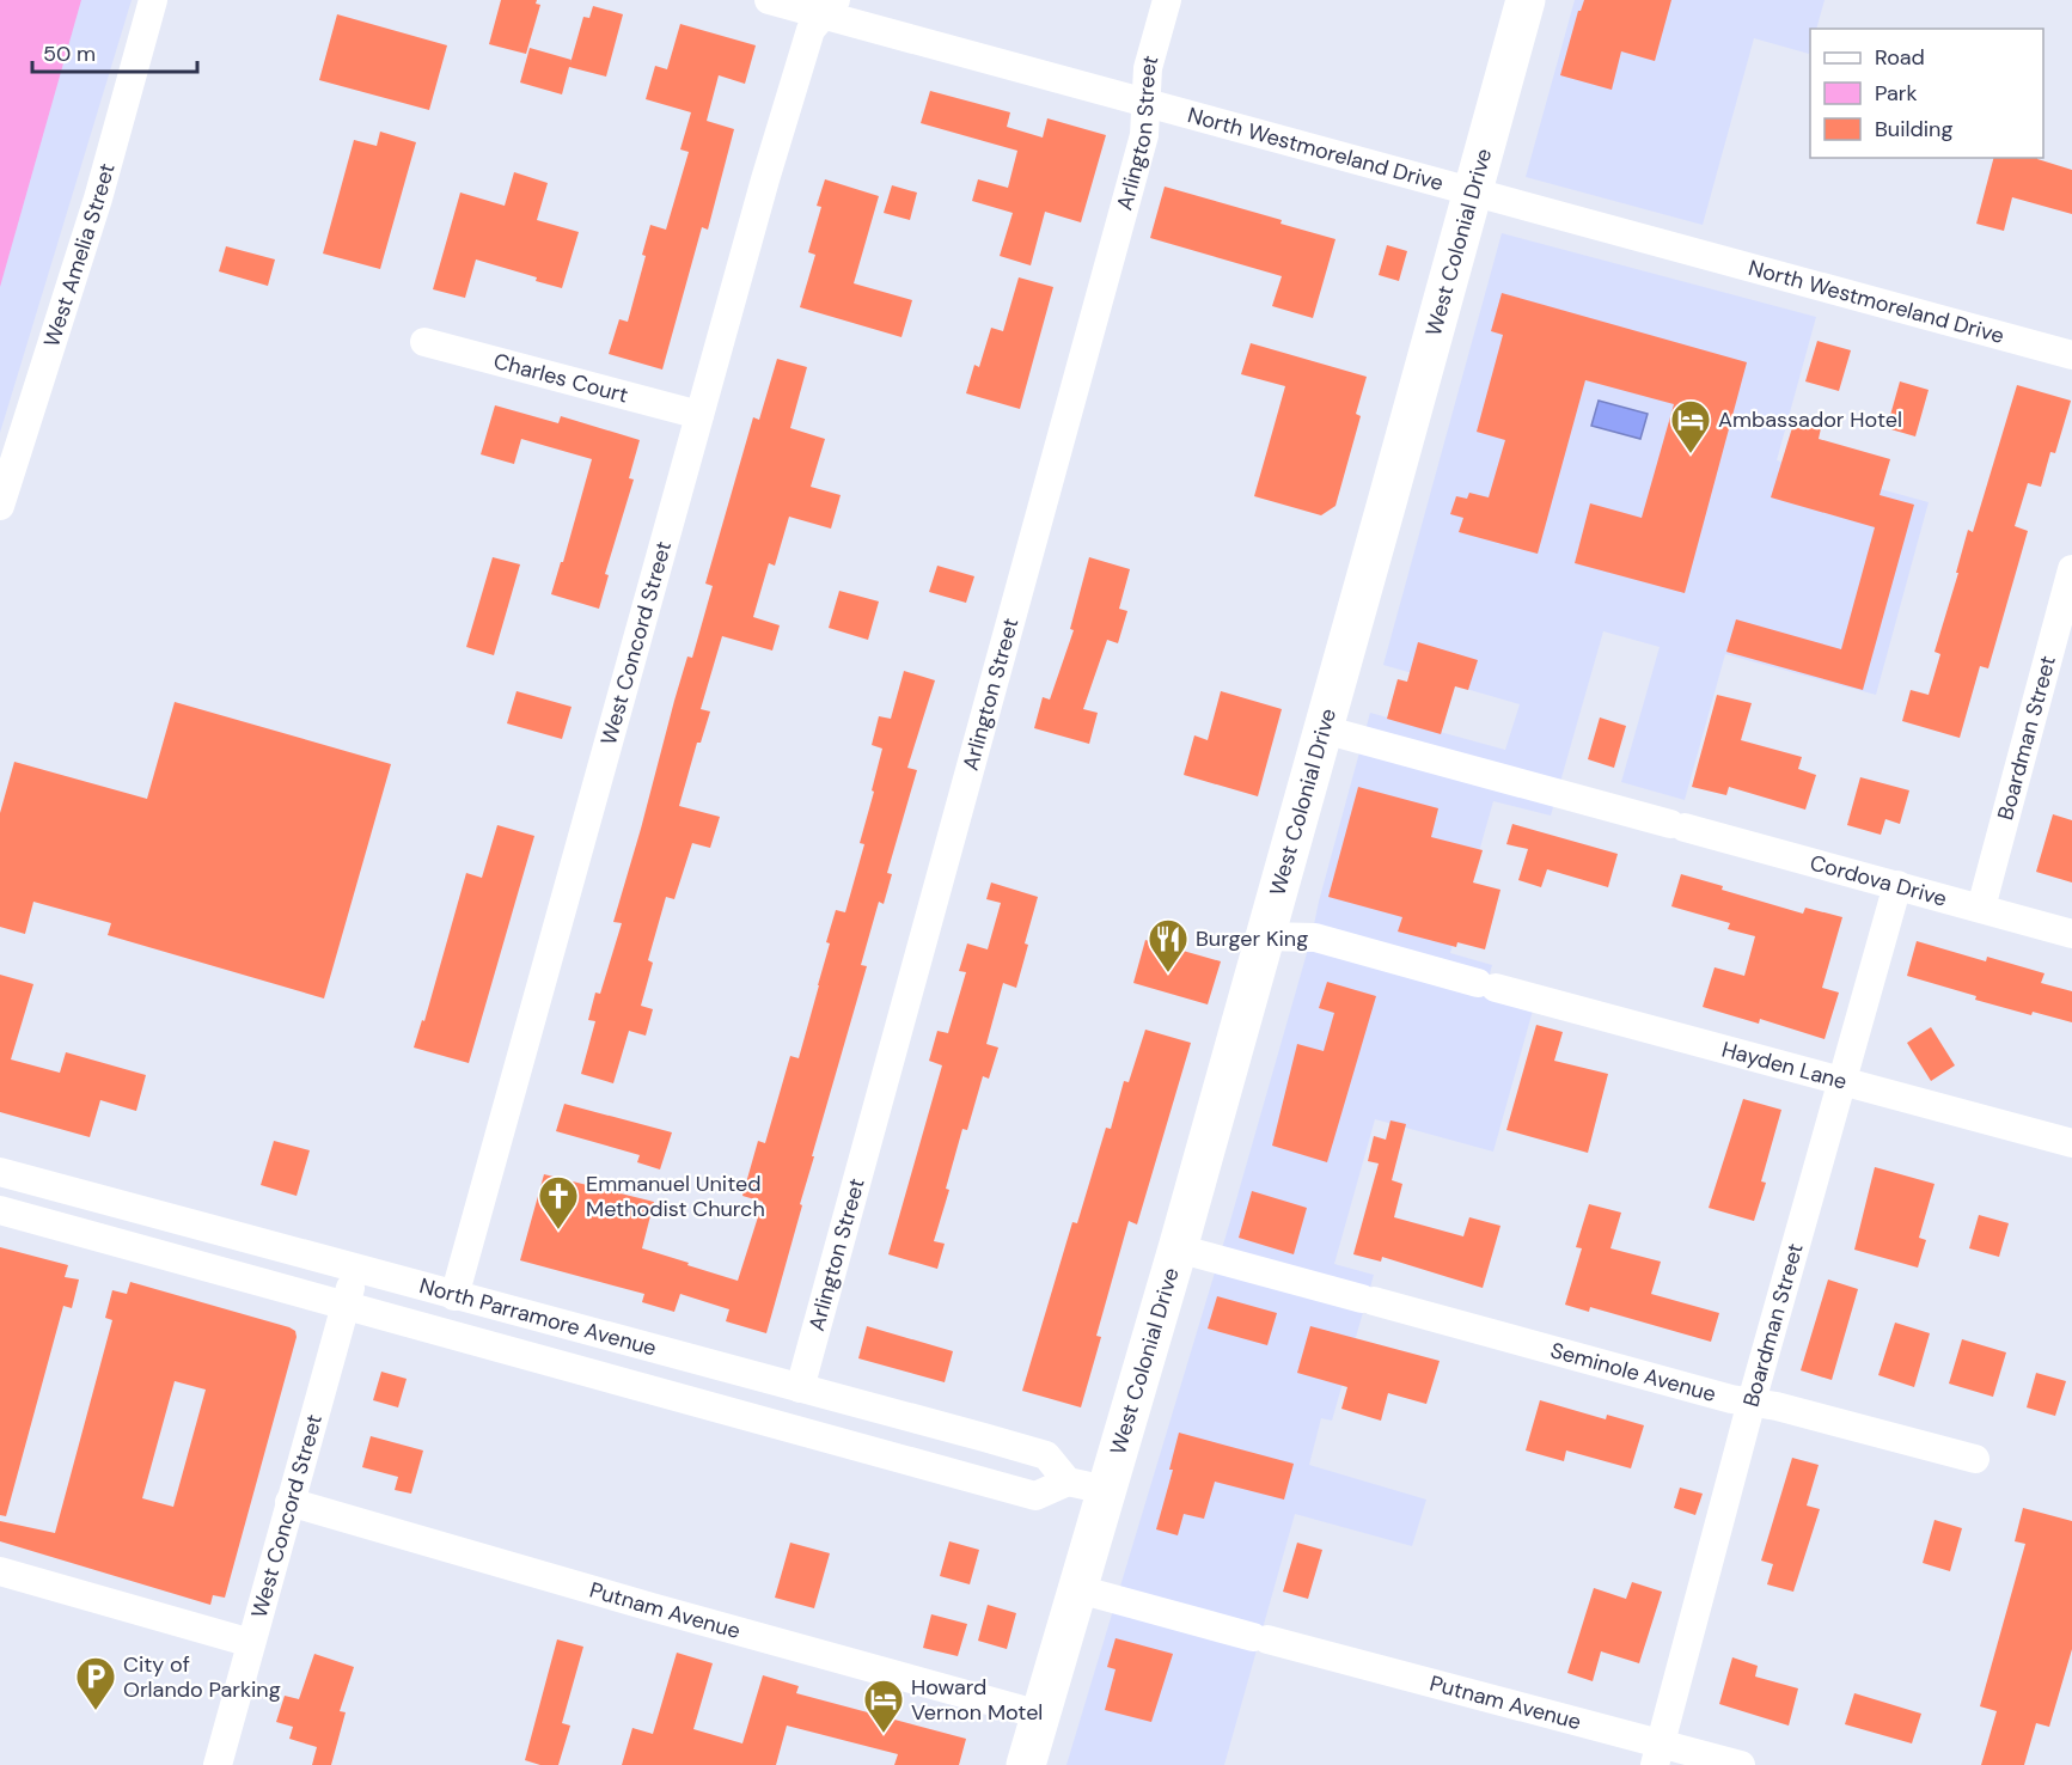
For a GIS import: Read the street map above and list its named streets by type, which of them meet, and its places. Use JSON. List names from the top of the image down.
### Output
{
  "streets": {
    "highway": ["West Colonial Drive"],
    "street": [
      "Arlington Street",
      "North Westmoreland Drive",
      "West Amelia Street",
      "Charles Court",
      "West Concord Street",
      "Boardman Street",
      "Cordova Drive",
      "Hayden Lane",
      "North Parramore Avenue",
      "Seminole Avenue",
      "Putnam Avenue"
    ]
  },
  "crossings": [
    ["Arlington Street", "North Westmoreland Drive"],
    ["Arlington Street", "North Parramore Avenue"],
    ["North Westmoreland Drive", "West Colonial Drive"],
    ["North Westmoreland Drive", "West Concord Street"],
    ["West Colonial Drive", "Cordova Drive"],
    ["West Colonial Drive", "Hayden Lane"],
    ["West Colonial Drive", "Seminole Avenue"],
    ["West Colonial Drive", "Putnam Avenue"],
    ["Charles Court", "West Concord Street"],
    ["West Concord Street", "North Parramore Avenue"],
    ["West Concord Street", "Putnam Avenue"],
    ["Boardman Street", "Cordova Drive"],
    ["Boardman Street", "Hayden Lane"],
    ["Boardman Street", "Seminole Avenue"],
    ["Boardman Street", "Putnam Avenue"]
  ],
  "places": {
    "hotel": ["Ambassador Hotel", "Howard Vernon Motel"],
    "restaurant": ["Burger King"],
    "church": ["Emmanuel United Methodist Church"],
    "parking": ["City of Orlando Parking"]
  },
  "legend": ["Road", "Park", "Building"],
  "scale_bar": "50 m"
}
